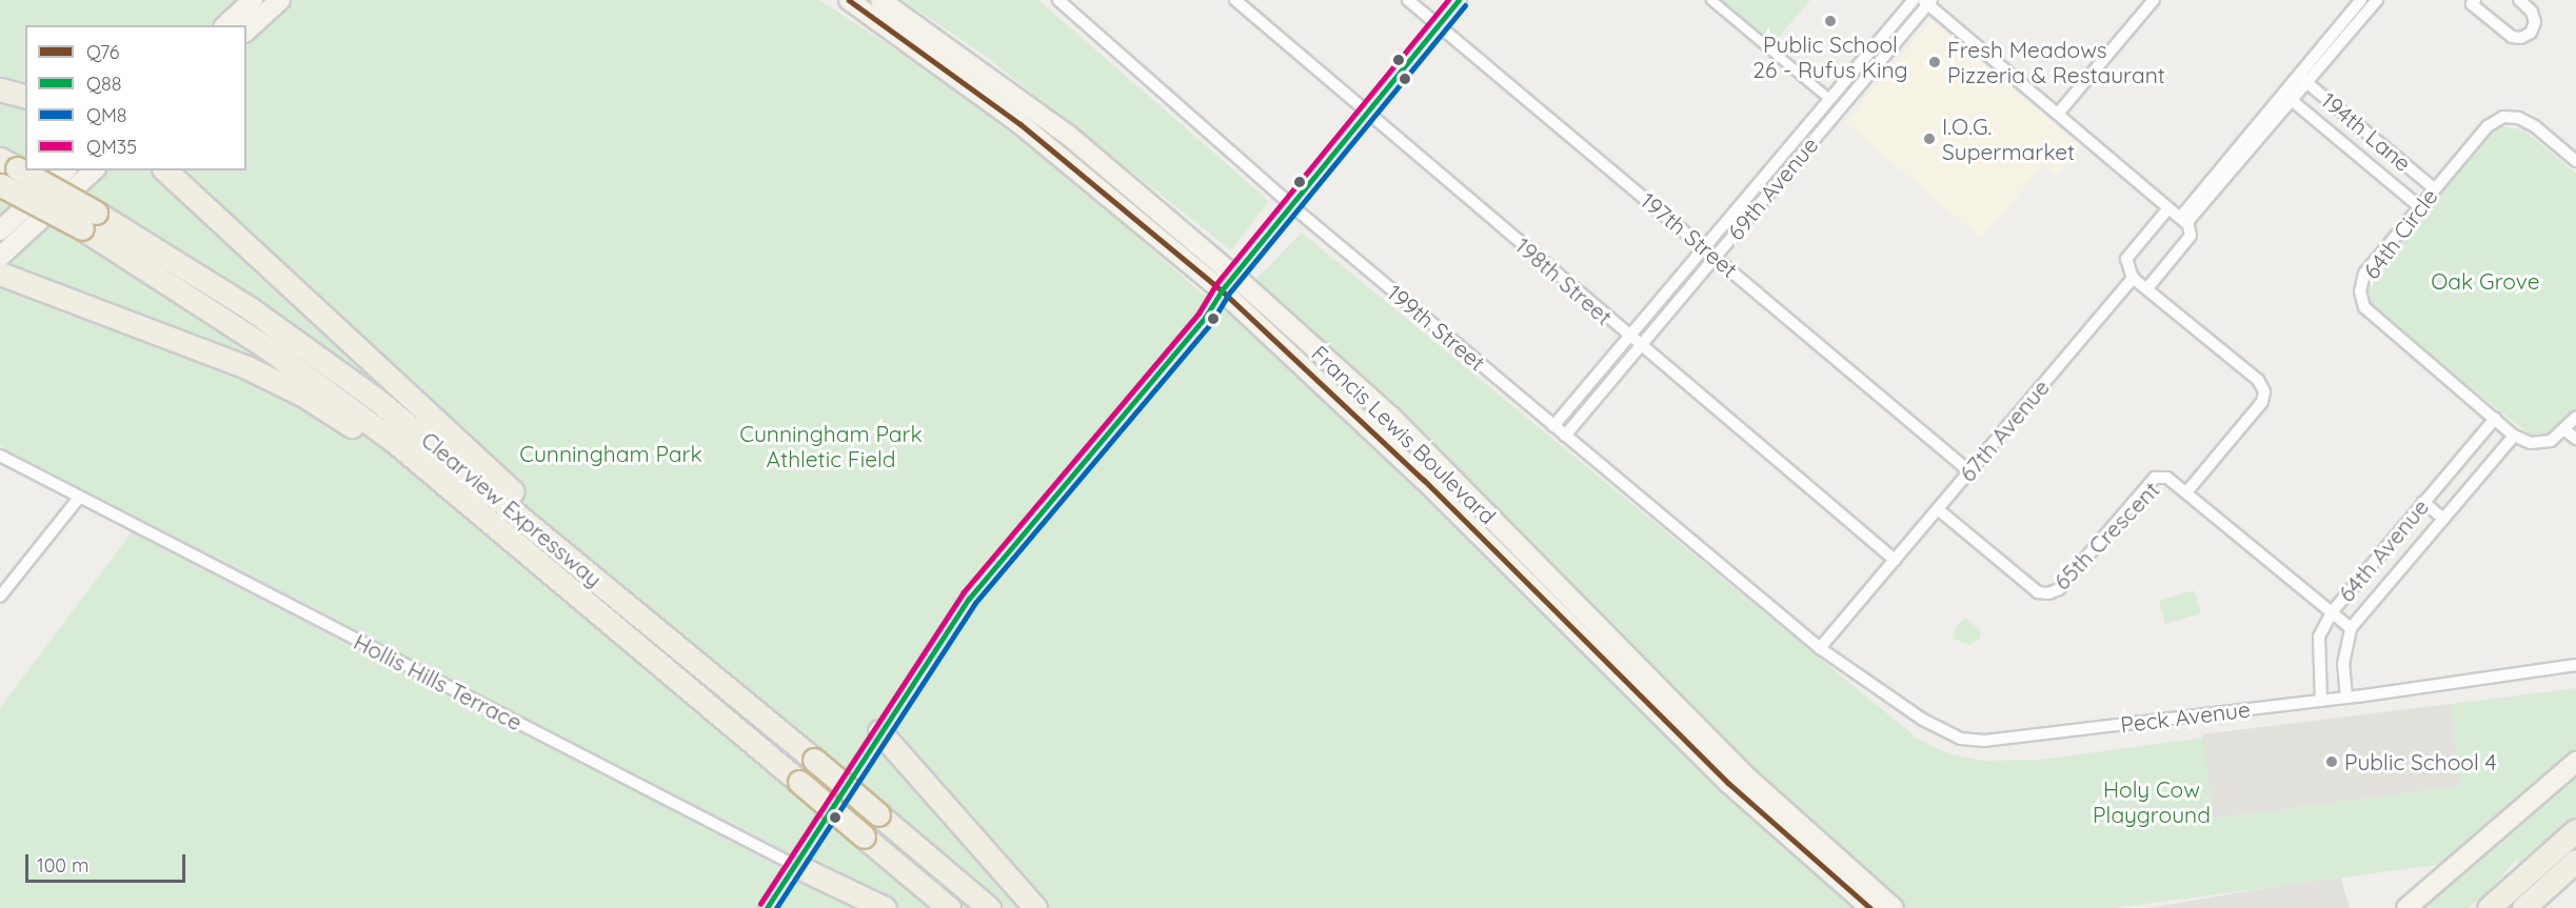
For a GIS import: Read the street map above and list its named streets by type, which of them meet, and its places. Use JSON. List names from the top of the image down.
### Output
{
  "streets": {
    "highway": ["Clearview Expressway"],
    "main road": ["Francis Lewis Boulevard"],
    "street": [
      "194th Lane",
      "69th Avenue",
      "64th Circle",
      "197th Street",
      "198th Street",
      "199th Street",
      "67th Avenue",
      "65th Crescent",
      "64th Avenue",
      "Hollis Hills Terrace",
      "Peck Avenue"
    ]
  },
  "crossings": [
    ["194th Lane", "64th Circle"],
    ["69th Avenue", "197th Street"],
    ["69th Avenue", "198th Street"],
    ["69th Avenue", "199th Street"],
    ["64th Circle", "64th Avenue"],
    ["197th Street", "67th Avenue"],
    ["198th Street", "67th Avenue"],
    ["199th Street", "67th Avenue"],
    ["199th Street", "Peck Avenue"],
    ["67th Avenue", "65th Crescent"],
    ["67th Avenue", "Peck Avenue"],
    ["65th Crescent", "64th Avenue"],
    ["64th Avenue", "Peck Avenue"]
  ],
  "parks": [
    "Oak Grove",
    "Cunningham Park Athletic Field",
    "Cunningham Park",
    "Holy Cow Playground"
  ],
  "places": [
    "Public School 26 - Rufus King",
    "Fresh Meadows Pizzeria & Restaurant",
    "I.O.G. Supermarket",
    "Public School 4"
  ],
  "lines": [
    "transit line Q76",
    "transit line Q88",
    "transit line QM35",
    "transit line QM8"
  ],
  "legend": [
    "Q76",
    "Q88",
    "QM8",
    "QM35"
  ],
  "scale_bar": "100 m"
}
